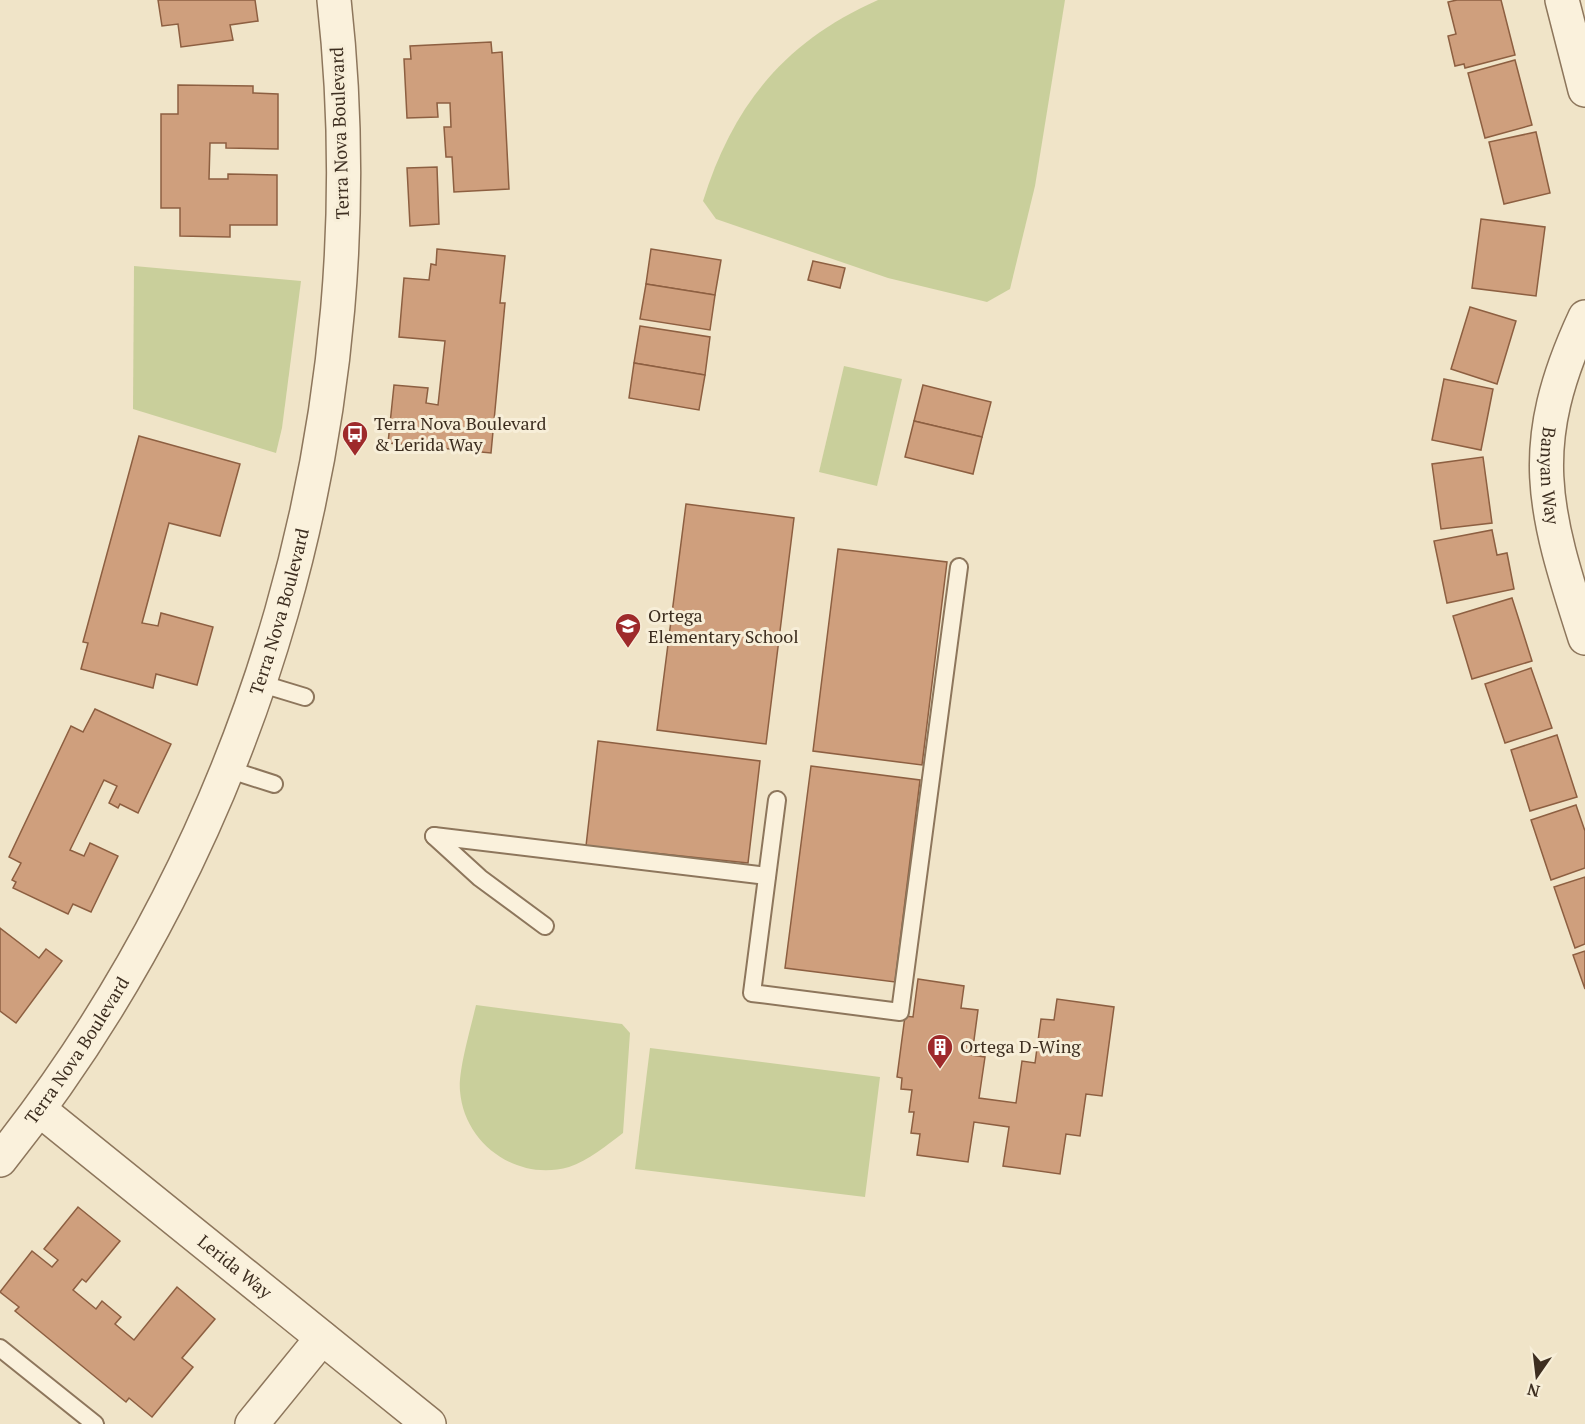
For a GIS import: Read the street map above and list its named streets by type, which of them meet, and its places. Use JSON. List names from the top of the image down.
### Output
{
  "streets": {
    "street": ["Terra Nova Boulevard", "Banyan Way", "Lerida Way"]
  },
  "crossings": [
    ["Terra Nova Boulevard", "Lerida Way"]
  ],
  "places": {
    "bus stop": ["Terra Nova Boulevard & Lerida Way"],
    "school or university": ["Ortega Elementary School"],
    "building": ["Ortega D-Wing"]
  },
  "north": "bottom"
}
